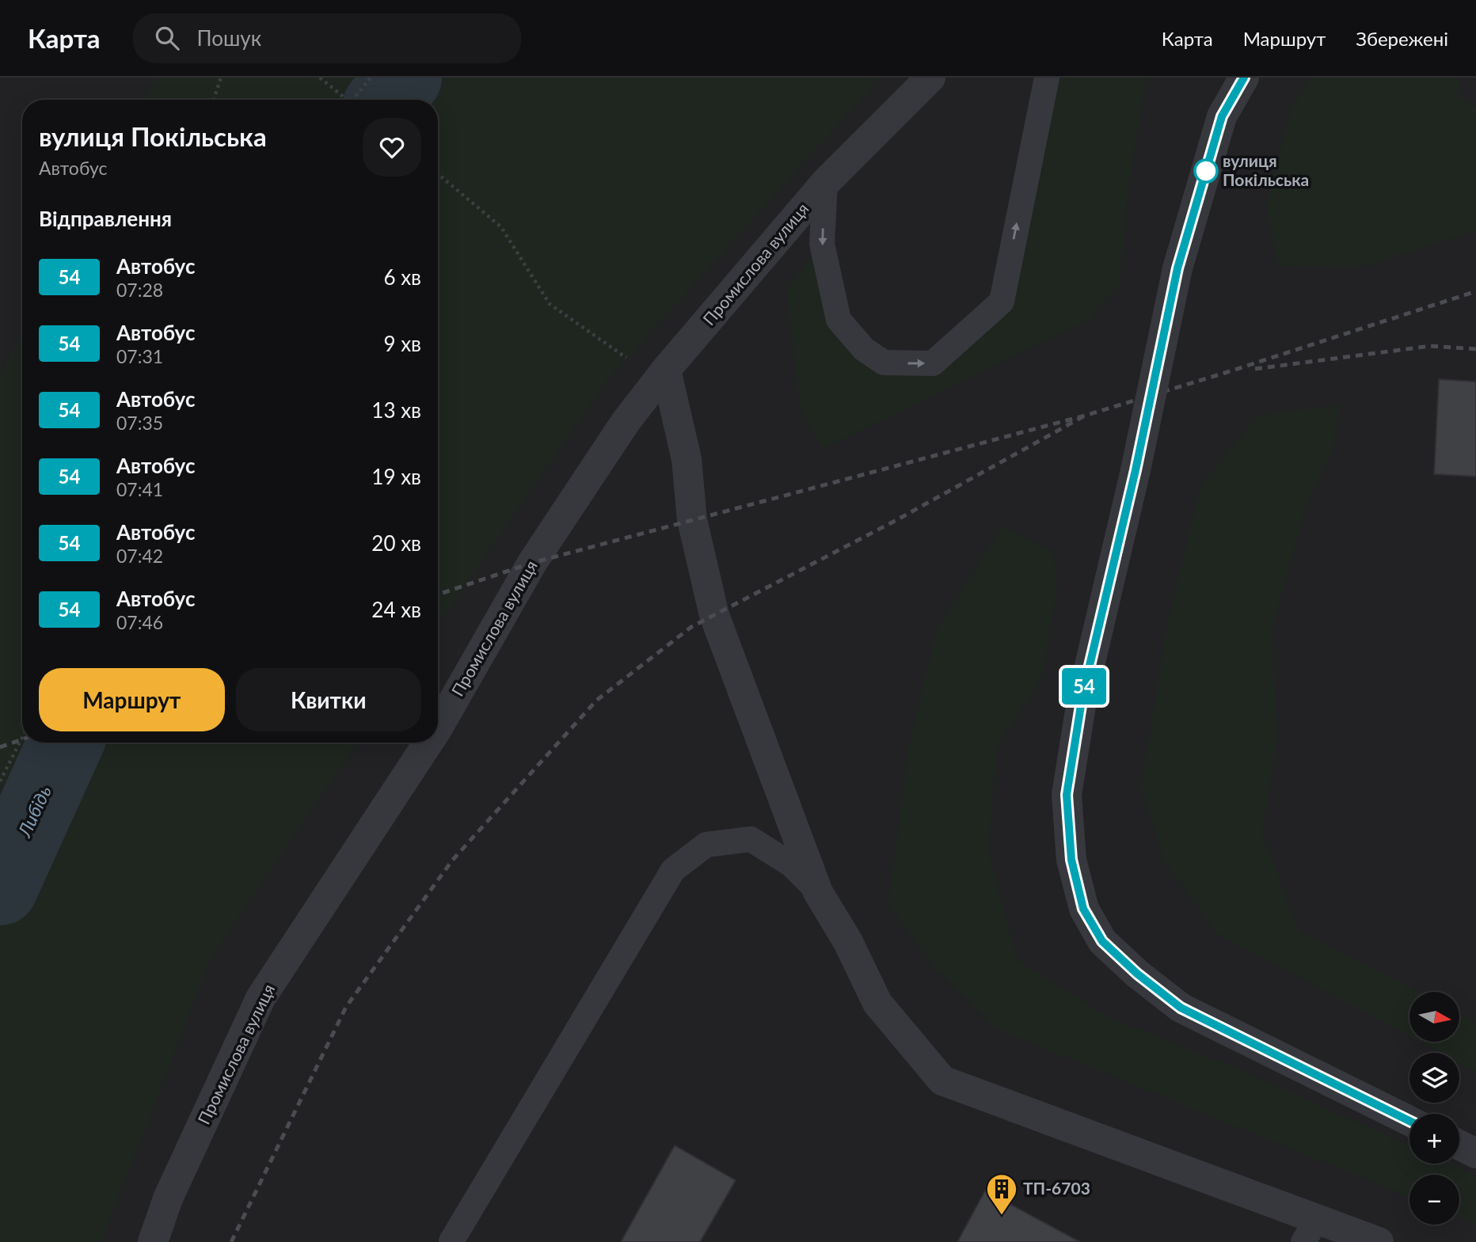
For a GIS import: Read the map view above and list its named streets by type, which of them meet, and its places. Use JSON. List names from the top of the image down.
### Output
{
  "streets": {
    "street": ["Промислова вулиця"]
  },
  "water": ["Либідь"],
  "places": {
    "other": ["вулиця Покільська"],
    "building": ["ТП-6703"]
  },
  "lines": ["bus line 54"],
  "north": "right",
  "page": {
    "header": "Карта",
    "search": "Пошук",
    "nav": ["Карта", "Маршрут", "Збережені"],
    "on_map": "54",
    "heading": [
      ["вулиця Покільська", "Автобус"],
      "Відправлення"
    ],
    "list": [
      {
        "mark": "54",
        "name": "Автобус",
        "note": "07:28",
        "value": "6 хв"
      },
      {
        "mark": "54",
        "name": "Автобус",
        "note": "07:31",
        "value": "9 хв"
      },
      {
        "mark": "54",
        "name": "Автобус",
        "note": "07:35",
        "value": "13 хв"
      },
      {
        "mark": "54",
        "name": "Автобус",
        "note": "07:41",
        "value": "19 хв"
      },
      {
        "mark": "54",
        "name": "Автобус",
        "note": "07:42",
        "value": "20 хв"
      },
      {
        "mark": "54",
        "name": "Автобус",
        "note": "07:46",
        "value": "24 хв"
      }
    ],
    "buttons": ["Маршрут", "Квитки"],
    "map_buttons": ["+", "−"]
  }
}
